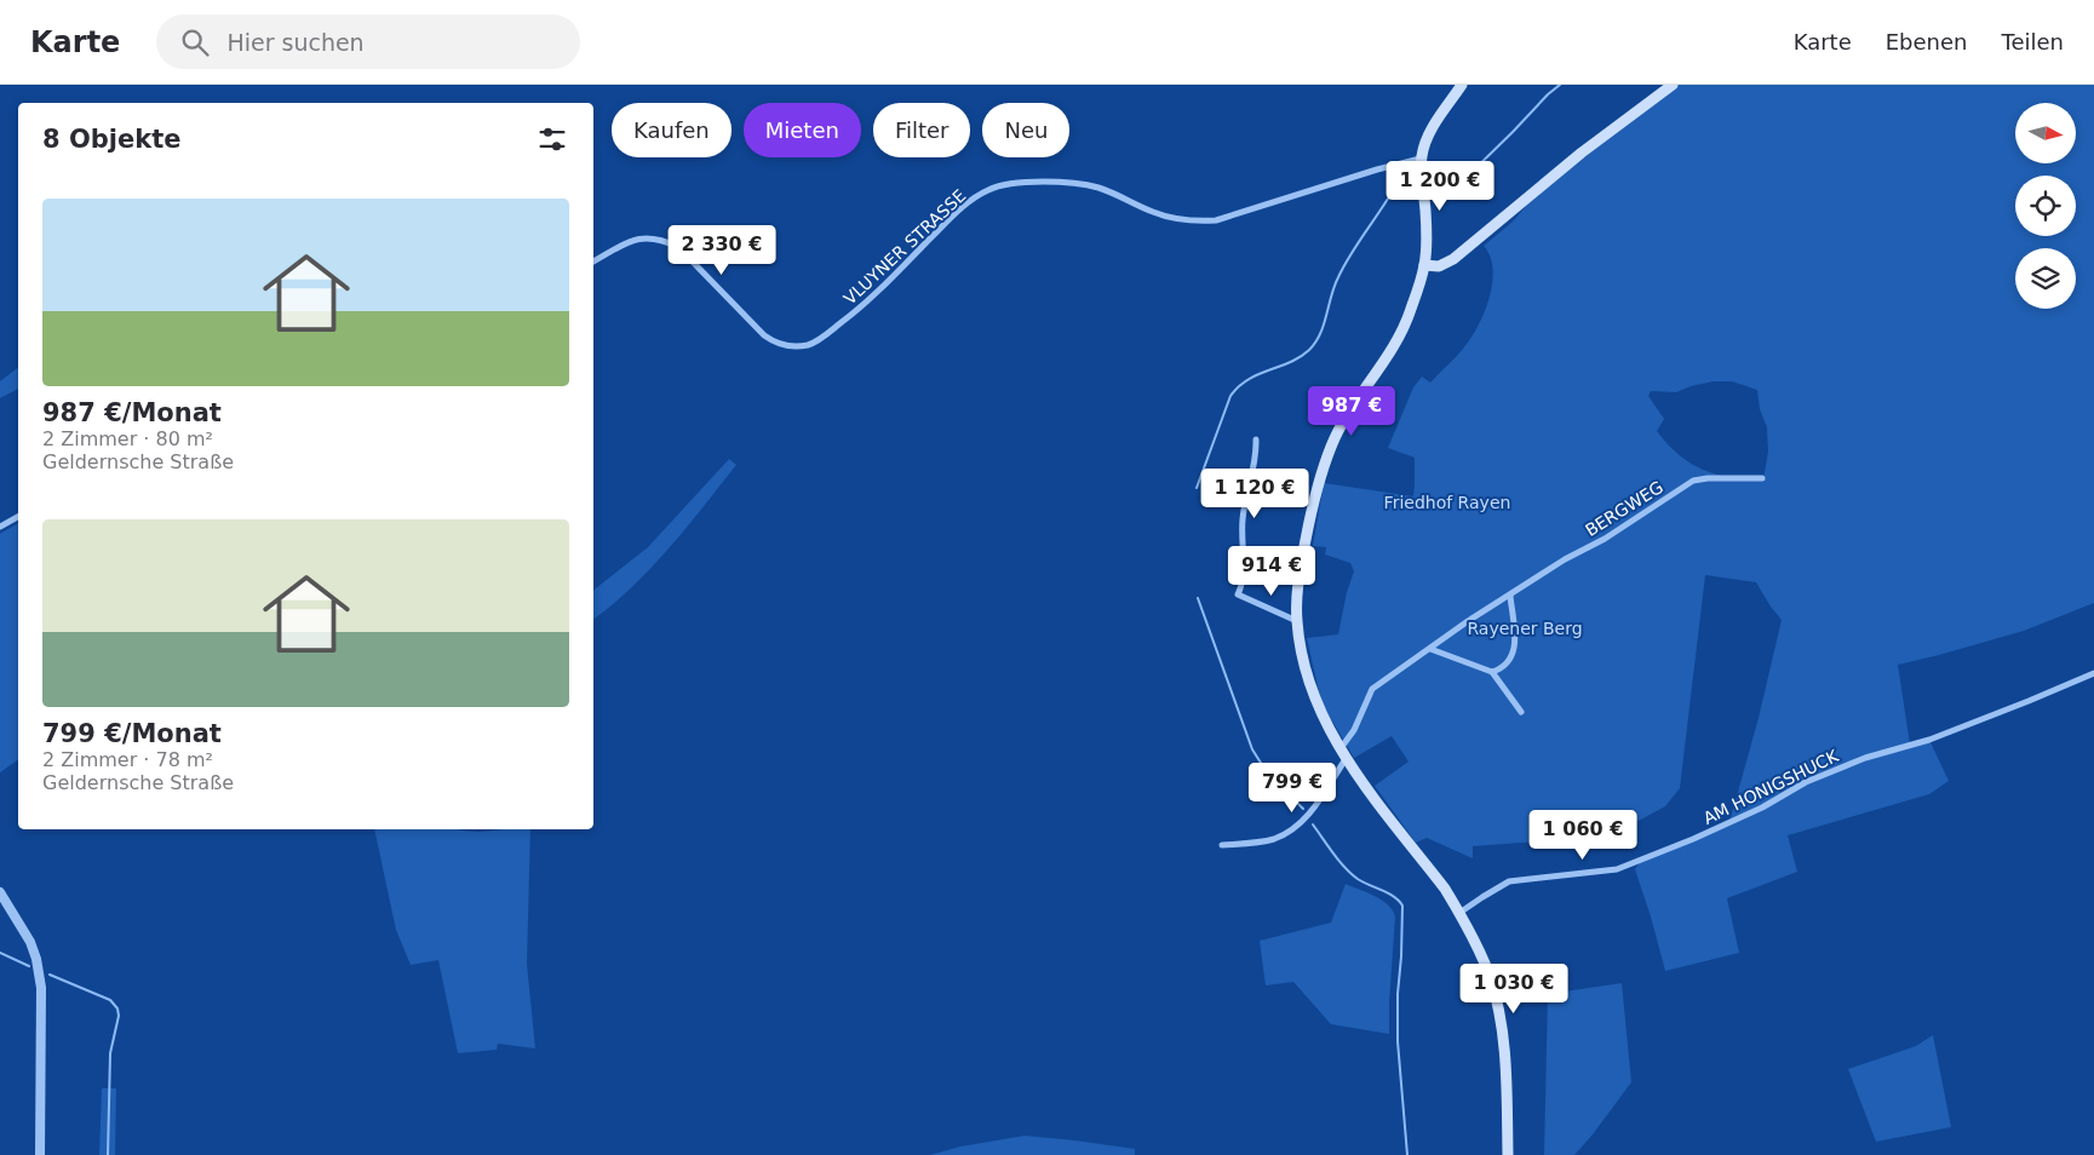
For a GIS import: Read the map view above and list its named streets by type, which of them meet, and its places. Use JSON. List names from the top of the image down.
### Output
{
  "streets": {
    "street": ["VLUYNER STRASSE", "BERGWEG", "AM HONIGSHUCK"]
  },
  "parks": ["Friedhof Rayen", "Rayener Berg"],
  "north": "right",
  "page": {
    "header": "Karte",
    "search": "Hier suchen",
    "nav": ["Karte", "Ebenen", "Teilen"],
    "chip": [
      "Kaufen",
      "Mieten",
      "Filter",
      "Neu"
    ],
    "heading": "8 Objekte",
    "price": [
      "1 200 €",
      "2 330 €",
      "987 €",
      "1 120 €",
      "914 €",
      "799 €",
      "1 060 €",
      "1 030 €"
    ],
    "list": [
      {
        "name": "987 €/Monat",
        "note": "2 Zimmer · 80 m² · Geldernsche Straße"
      },
      {
        "name": "799 €/Monat",
        "note": "2 Zimmer · 78 m² · Geldernsche Straße"
      }
    ]
  }
}
